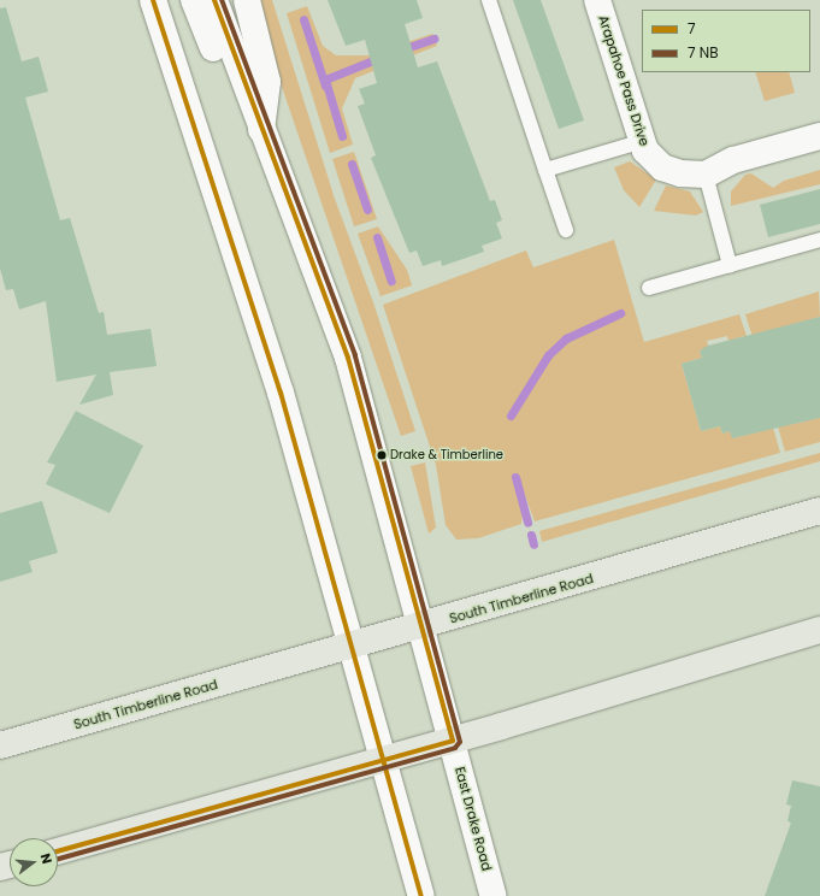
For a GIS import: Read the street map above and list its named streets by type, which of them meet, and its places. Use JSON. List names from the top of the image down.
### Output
{
  "streets": {
    "main road": ["Arapahoe Pass Drive", "South Timberline Road", "East Drake Road"]
  },
  "crossings": [
    ["South Timberline Road", "East Drake Road"]
  ],
  "places": ["Drake & Timberline"],
  "lines": ["transit line 7"],
  "legend": ["7", "7 NB"],
  "north": "right"
}
